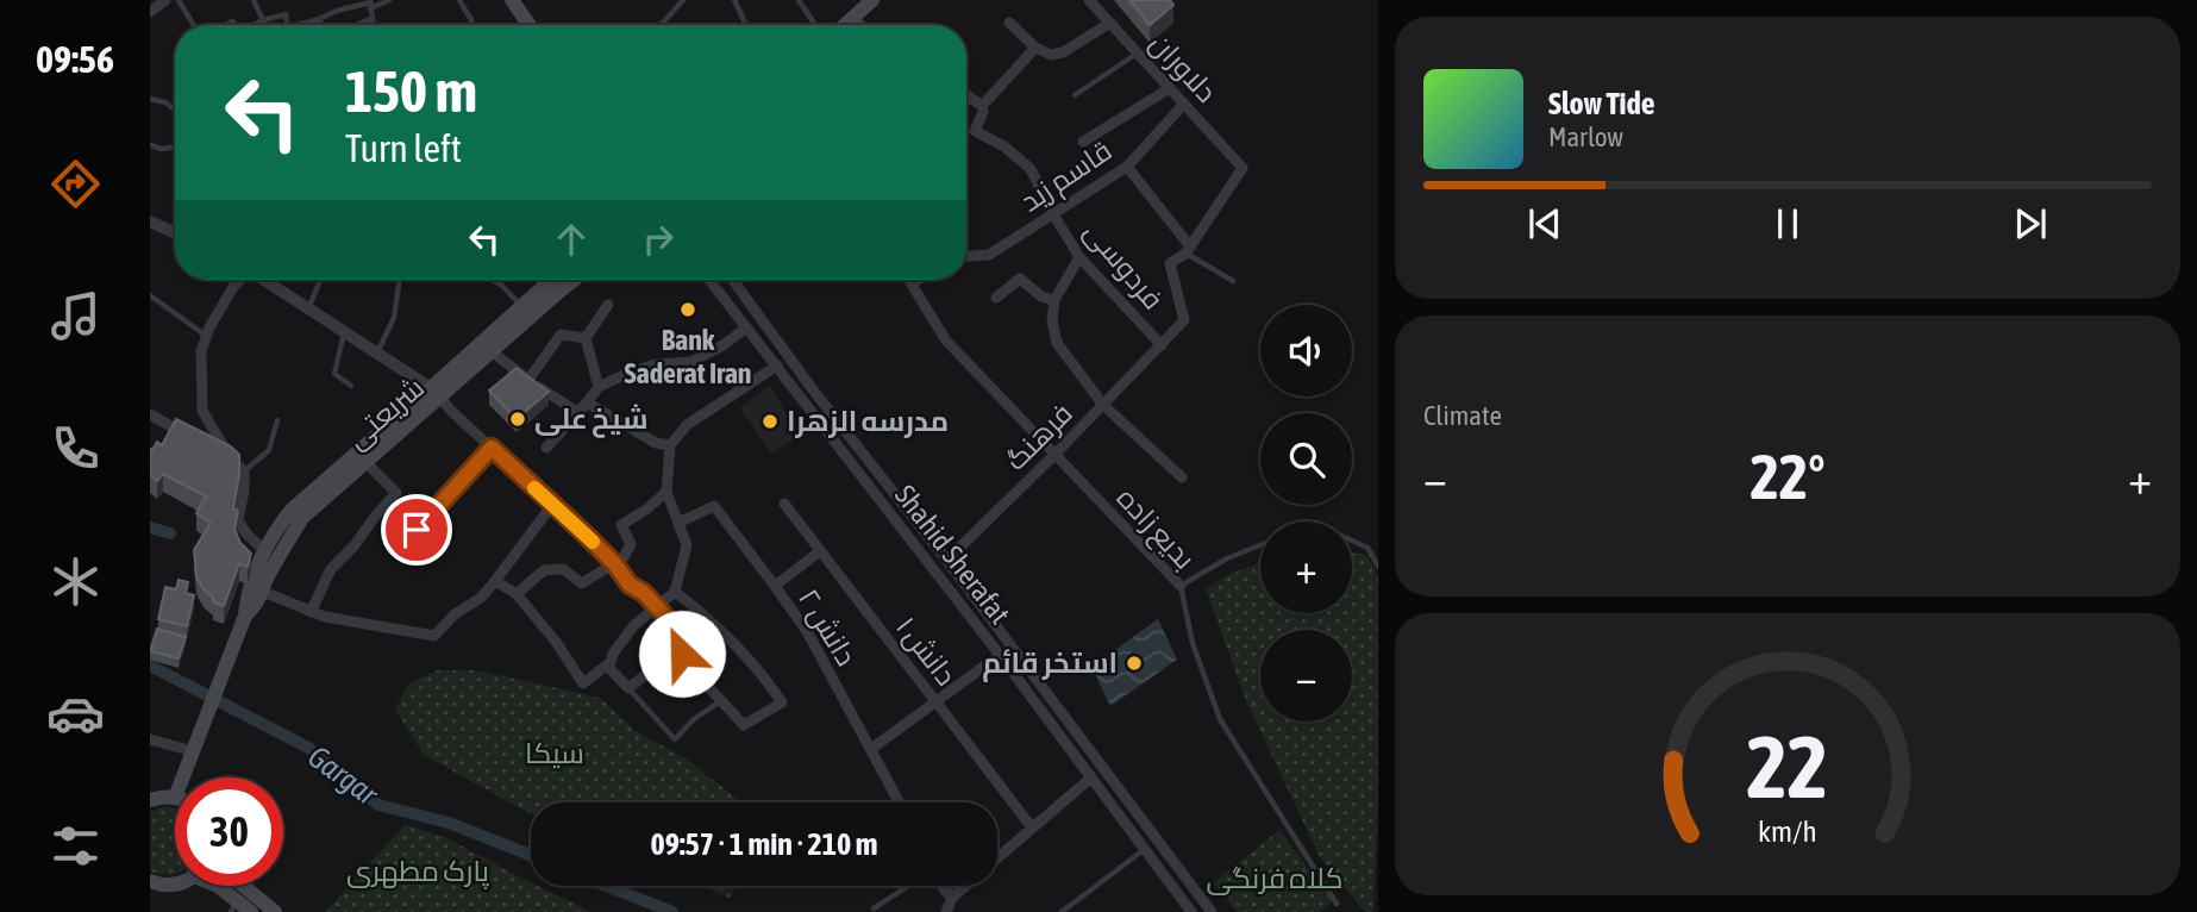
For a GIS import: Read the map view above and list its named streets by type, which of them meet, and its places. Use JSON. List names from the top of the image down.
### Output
{
  "streets": {
    "main road": ["شریعتی"],
    "street": [
      "دلاوران",
      "قاسم زید",
      "فردوسی",
      "فرهنگ",
      "بدیع زاده",
      "Shahid Sherafat",
      "دانش ۲",
      "دانش ۱"
    ]
  },
  "crossings": [
    ["دلاوران", "قاسم زید"],
    ["دلاوران", "فرهنگ"],
    ["قاسم زید", "فردوسی"],
    ["فردوسی", "فرهنگ"],
    ["فرهنگ", "بدیع زاده"],
    ["فرهنگ", "Shahid Sherafat"]
  ],
  "water": ["Gargar"],
  "parks": ["سیکا", "پارک مطهری", "کلاه فرنگی"],
  "places": [
    "Bank Saderat Iran",
    "شیخ علی",
    "مدرسه الزهرا",
    "استخر قائم"
  ],
  "page": {
    "tabs": "09:56",
    "turn": ["150 m", "Turn left"],
    "song": ["Slow Tide", "Marlow"],
    "map_buttons": ["+", "−"],
    "tile": "Climate",
    "heat": ["−", "22°", "+"],
    "limit": "30",
    "trip": "09:57 · 1 min · 210 m",
    "gauge": ["22", "km/h"]
  }
}
